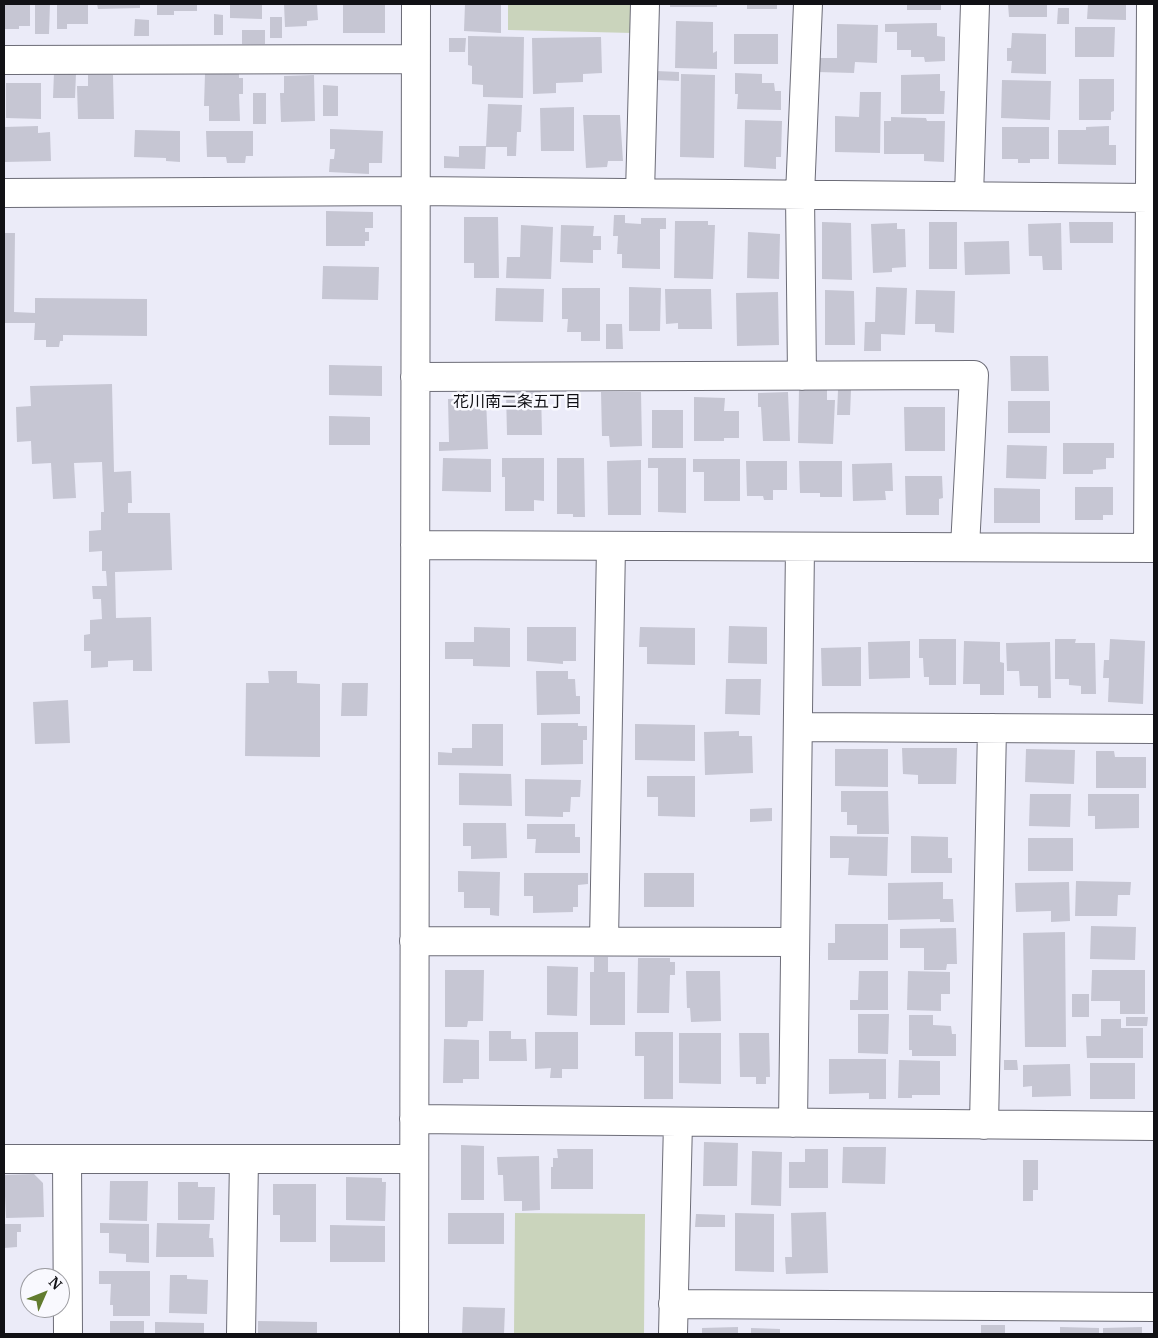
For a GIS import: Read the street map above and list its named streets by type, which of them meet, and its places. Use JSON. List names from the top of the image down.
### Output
{
  "districts": ["花川南二条五丁目"],
  "north": "top right"
}
